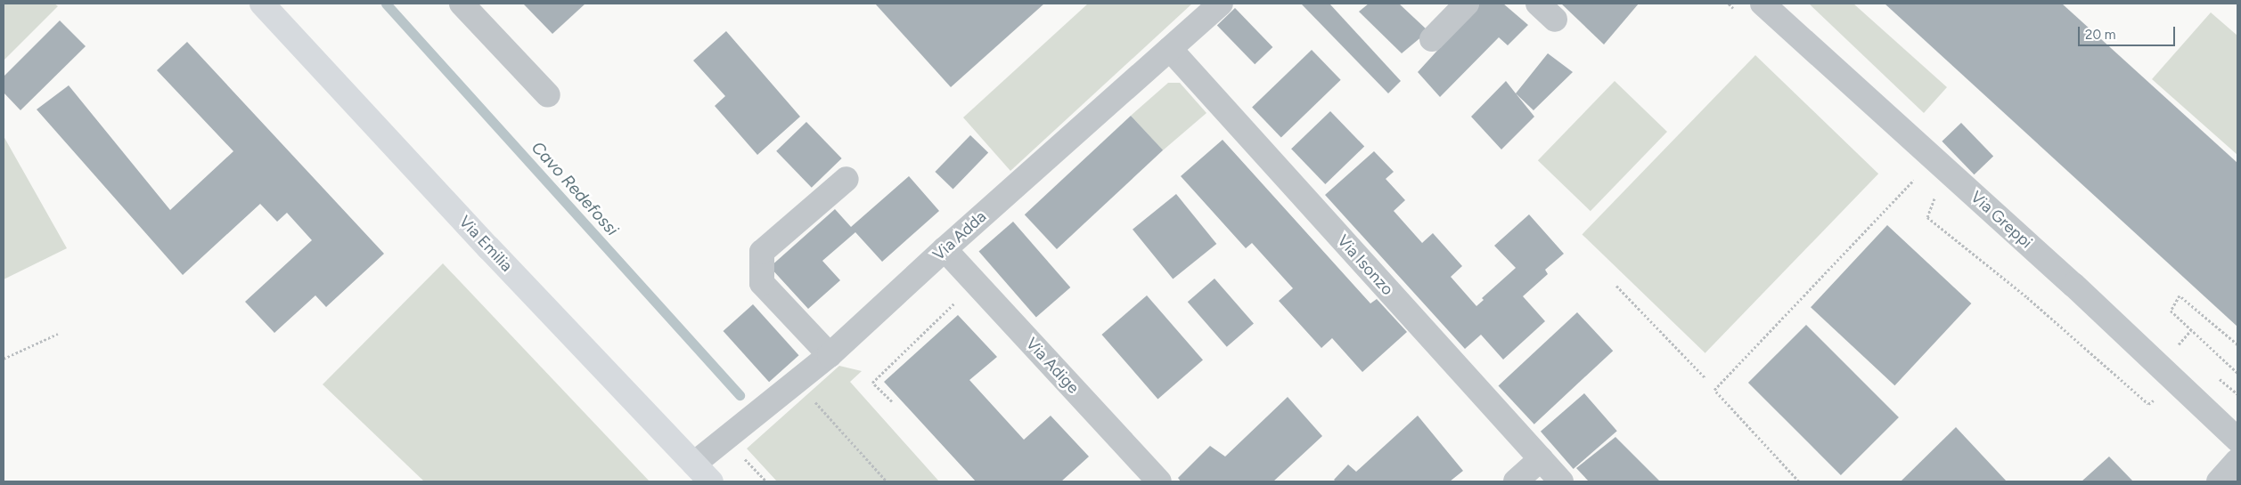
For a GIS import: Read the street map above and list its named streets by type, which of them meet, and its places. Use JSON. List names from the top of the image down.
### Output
{
  "streets": {
    "main road": ["Via Emilia"],
    "street": [
      "Via Greppi",
      "Via Adda",
      "Via Isonzo",
      "Via Adige"
    ]
  },
  "crossings": [
    ["Via Adda", "Via Emilia"],
    ["Via Adda", "Via Isonzo"],
    ["Via Adda", "Via Adige"]
  ],
  "water": ["Cavo Redefossi"],
  "scale_bar": "20 m"
}
